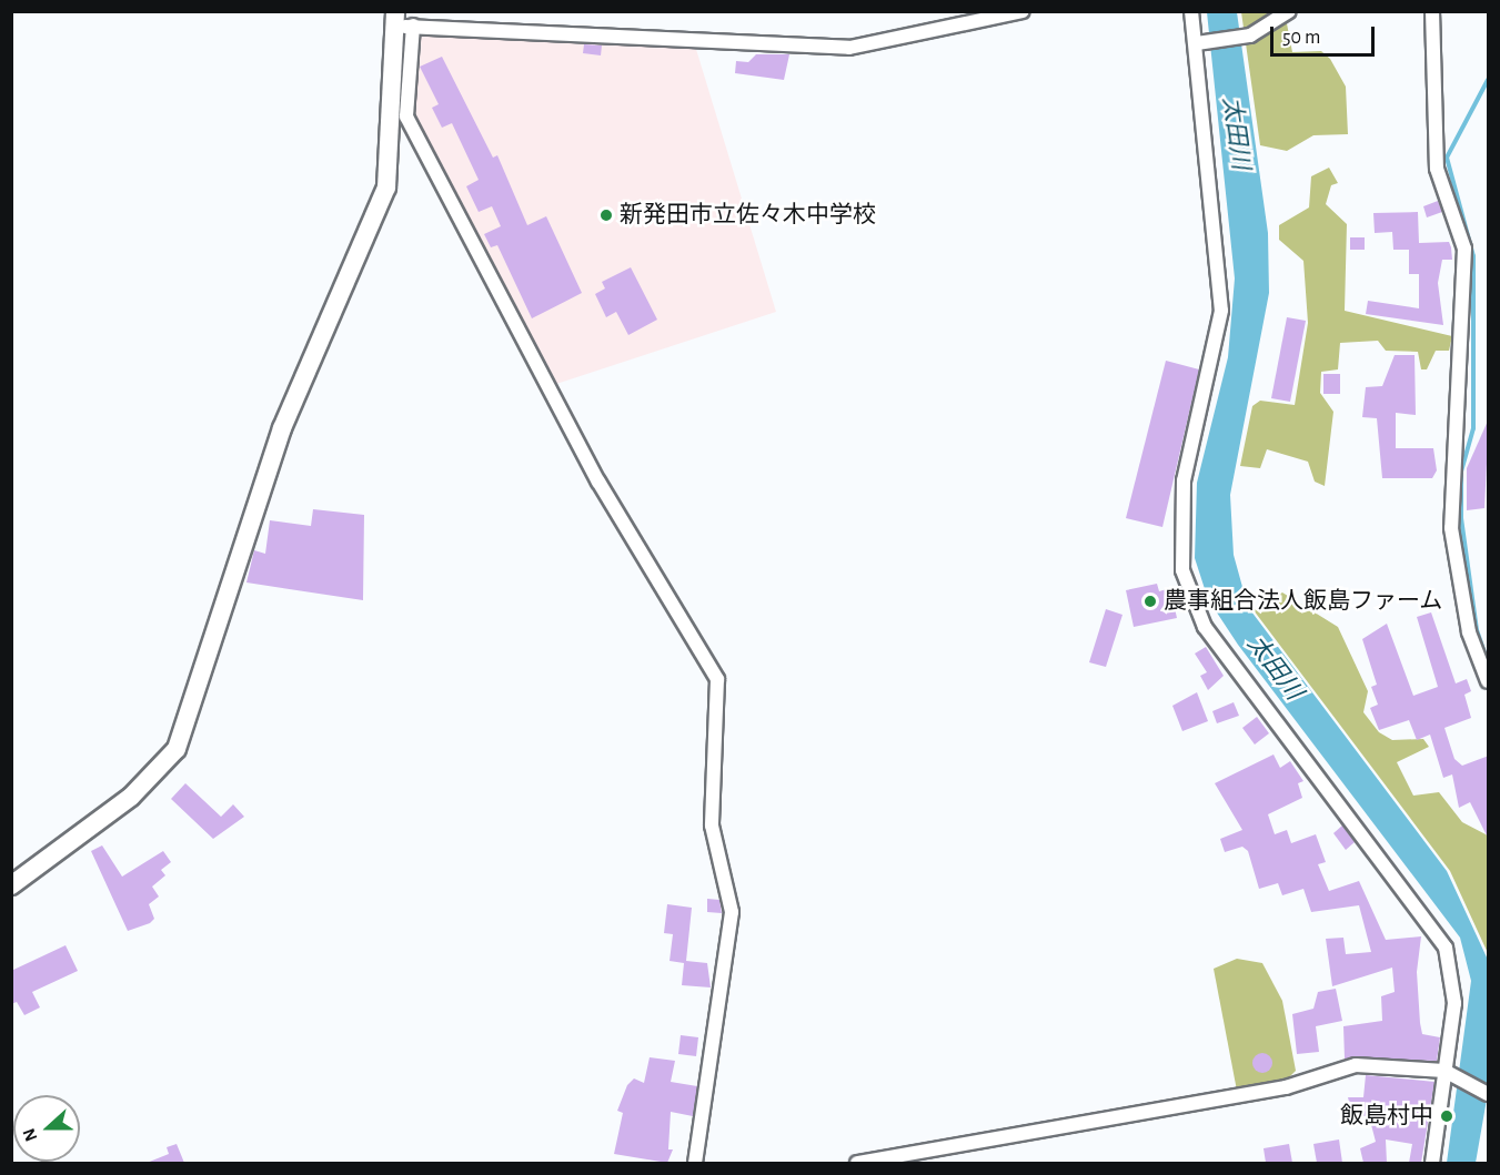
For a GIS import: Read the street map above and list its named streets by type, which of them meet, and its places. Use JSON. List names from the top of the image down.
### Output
{
  "water": ["太田川"],
  "places": ["新発田市立佐々木中学校", "農事組合法人飯島ファーム", "飯島村中"],
  "scale_bar": "50 m",
  "north": "left"
}
